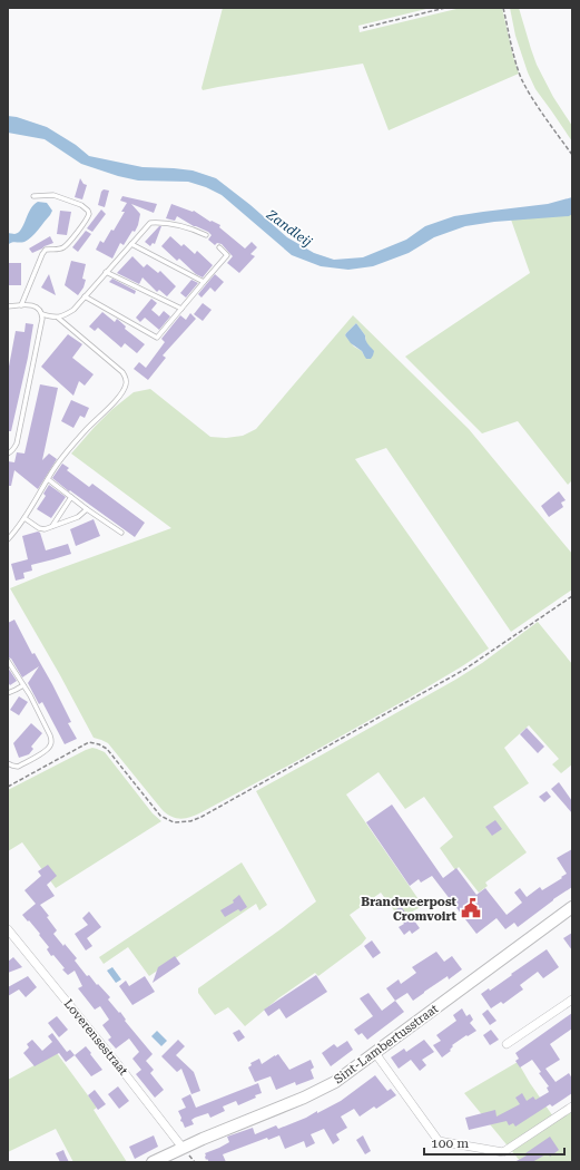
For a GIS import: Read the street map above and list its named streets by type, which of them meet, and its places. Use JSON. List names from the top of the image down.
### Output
{
  "streets": {
    "main road": ["Sint-Lambertusstraat"],
    "street": ["Loverensestraat"]
  },
  "crossings": [
    ["Loverensestraat", "Sint-Lambertusstraat"]
  ],
  "water": ["Zandleij"],
  "places": {
    "public building": ["Brandweerpost Cromvoirt"]
  },
  "scale_bar": "100 m"
}
